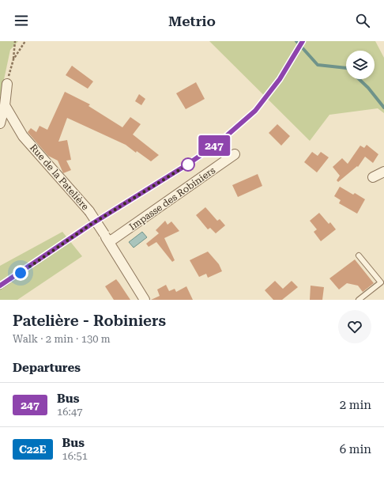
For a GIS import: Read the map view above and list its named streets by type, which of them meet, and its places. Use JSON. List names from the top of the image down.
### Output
{
  "streets": {
    "street": ["Rue de la Patelière", "Impasse des Robiniers"]
  },
  "crossings": [
    ["Rue de la Patelière", "Impasse des Robiniers"]
  ],
  "lines": ["bus line 247"],
  "page": {
    "header": "Metrio",
    "on_map": "247",
    "heading": [
      ["Patelière - Robiniers", "Walk · 2 min · 130 m"],
      "Departures"
    ],
    "list": [
      {
        "mark": "247",
        "name": "Bus",
        "note": "16:47",
        "value": "2 min"
      },
      {
        "mark": "C22E",
        "name": "Bus",
        "note": "16:51",
        "value": "6 min"
      }
    ]
  }
}
